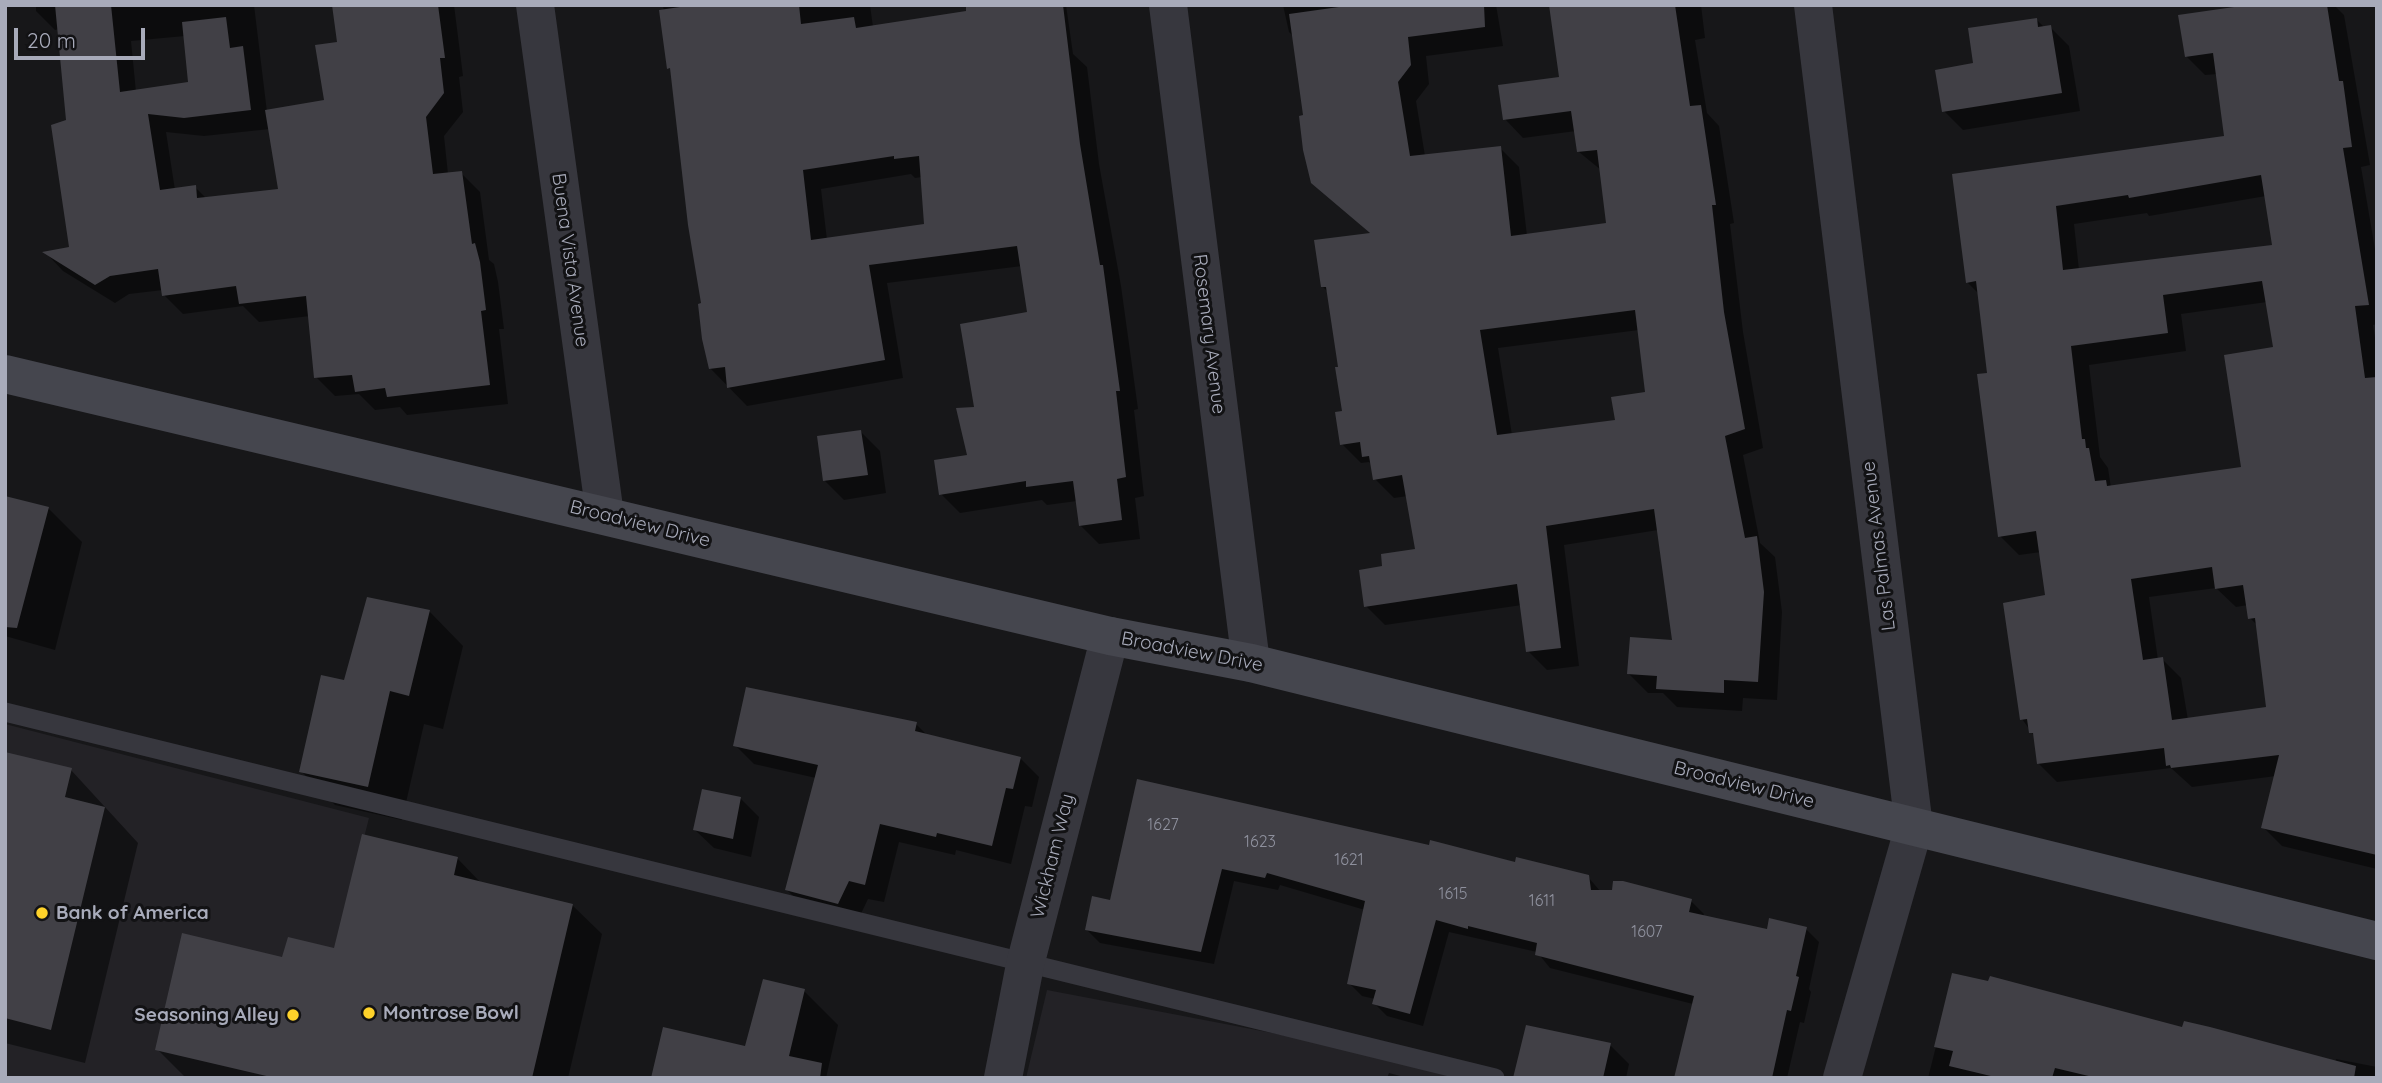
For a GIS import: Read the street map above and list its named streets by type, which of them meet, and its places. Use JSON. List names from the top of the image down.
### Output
{
  "streets": {
    "street": [
      "Buena Vista Avenue",
      "Rosemary Avenue",
      "Broadview Drive",
      "Las Palmas Avenue",
      "Wickham Way"
    ]
  },
  "crossings": [
    ["Buena Vista Avenue", "Broadview Drive"],
    ["Rosemary Avenue", "Broadview Drive"],
    ["Broadview Drive", "Las Palmas Avenue"],
    ["Broadview Drive", "Wickham Way"]
  ],
  "places": ["Bank of America", "Montrose Bowl", "Seasoning Alley"],
  "house_numbers": [
    "1627",
    "1623",
    "1621",
    "1615",
    "1611",
    "1607"
  ],
  "scale_bar": "20 m"
}
